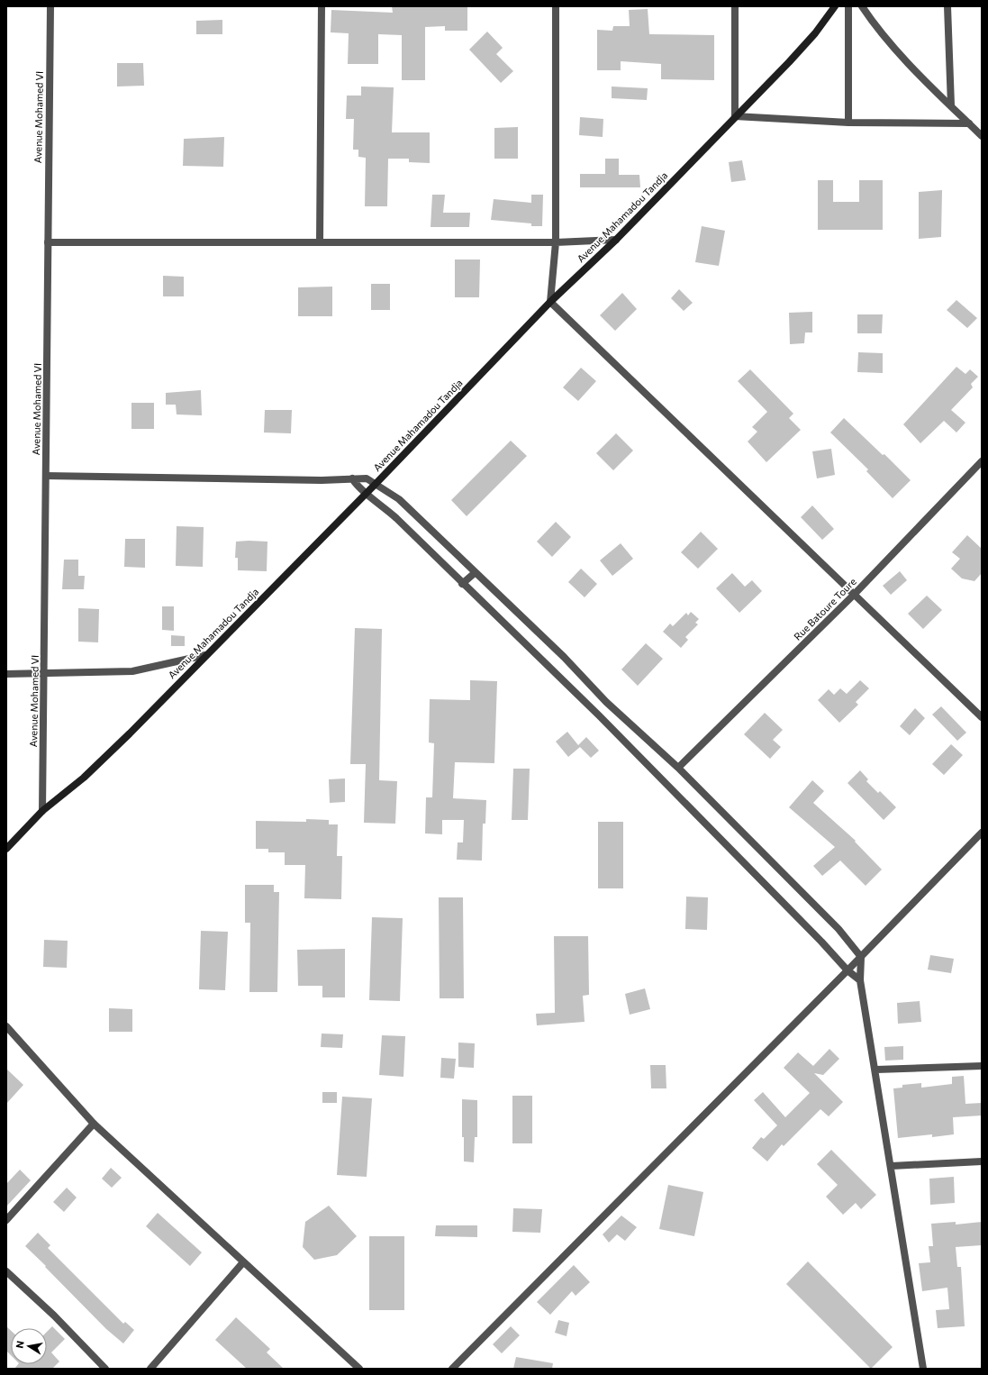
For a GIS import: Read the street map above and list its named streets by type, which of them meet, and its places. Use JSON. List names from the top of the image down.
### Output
{
  "streets": {
    "main road": ["Avenue Mahamadou Tandja"],
    "street": ["Avenue Mohamed VI", "Rue Batoure Toure"]
  },
  "crossings": [
    ["Avenue Mohamed VI", "Avenue Mahamadou Tandja"]
  ],
  "north": "left"
}
